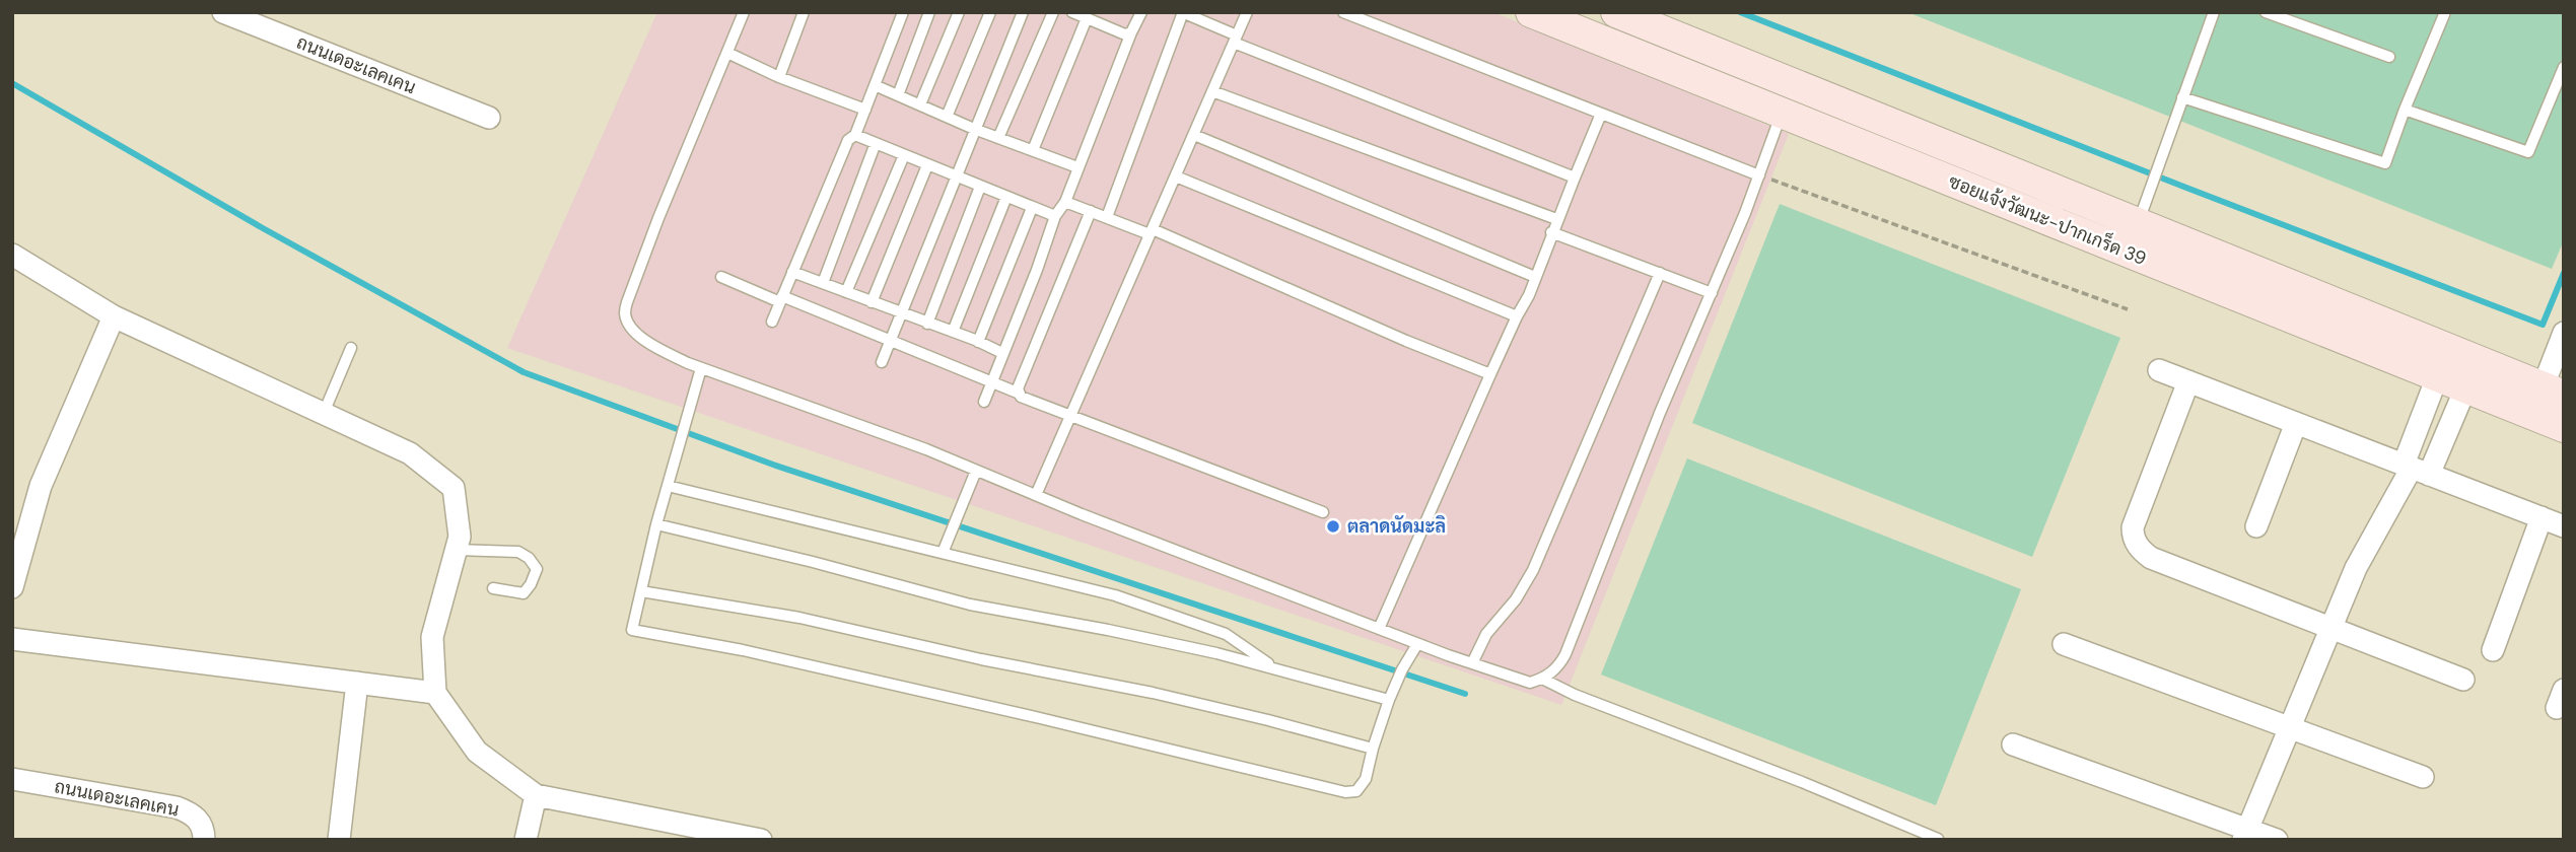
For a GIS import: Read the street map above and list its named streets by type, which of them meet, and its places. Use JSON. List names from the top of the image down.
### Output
{
  "streets": {
    "main road": ["ซอยแจ้งวัฒนะ-ปากเกร็ด 39"],
    "street": ["ถนนเดอะเลคเคน"]
  },
  "places": ["ตลาดนัดมะลิ"]
}
